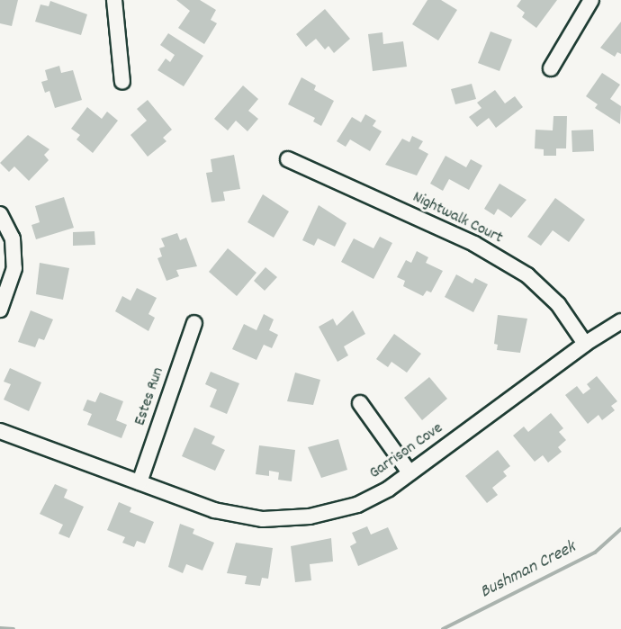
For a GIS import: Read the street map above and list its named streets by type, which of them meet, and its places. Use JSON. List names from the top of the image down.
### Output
{
  "streets": {
    "street": ["Nightwalk Court", "Estes Run", "Garrison Cove"]
  },
  "crossings": [
    ["Nightwalk Court", "Garrison Cove"],
    ["Estes Run", "Garrison Cove"]
  ],
  "water": ["Bushman Creek"]
}
